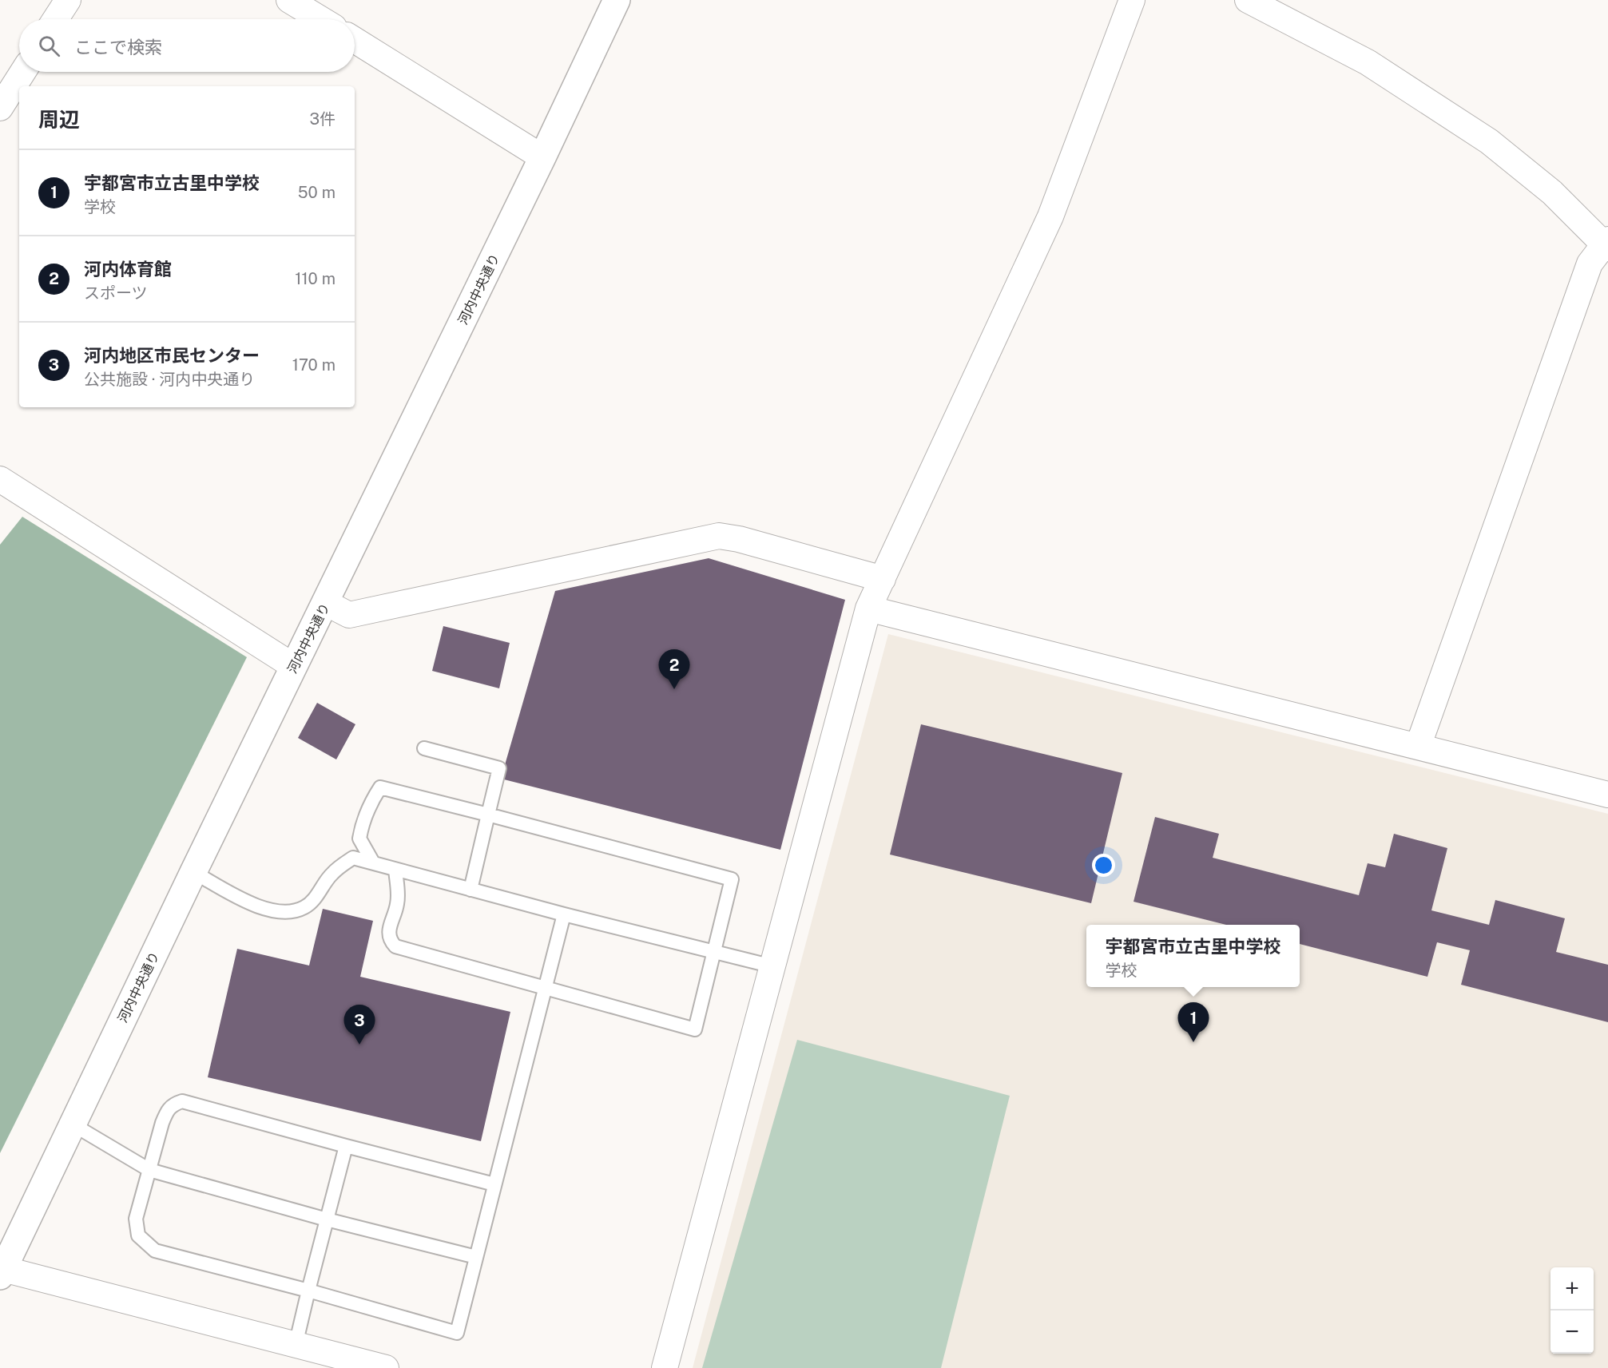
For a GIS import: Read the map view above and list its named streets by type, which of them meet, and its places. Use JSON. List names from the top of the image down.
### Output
{
  "streets": {
    "street": ["河内中央通り"]
  },
  "page": {
    "search": "ここで検索",
    "heading": ["周辺", "3件"],
    "list": [
      {
        "mark": "1",
        "name": "宇都宮市立古里中学校",
        "note": "学校",
        "value": "50 m"
      },
      {
        "mark": "2",
        "name": "河内体育館",
        "note": "スポーツ",
        "value": "110 m"
      },
      {
        "mark": "3",
        "name": "河内地区市民センター",
        "note": "公共施設 · 河内中央通り",
        "value": "170 m"
      }
    ],
    "pins": ["2", "1", "3"],
    "popup": ["宇都宮市立古里中学校", "学校"],
    "map_buttons": ["+", "−"]
  }
}
